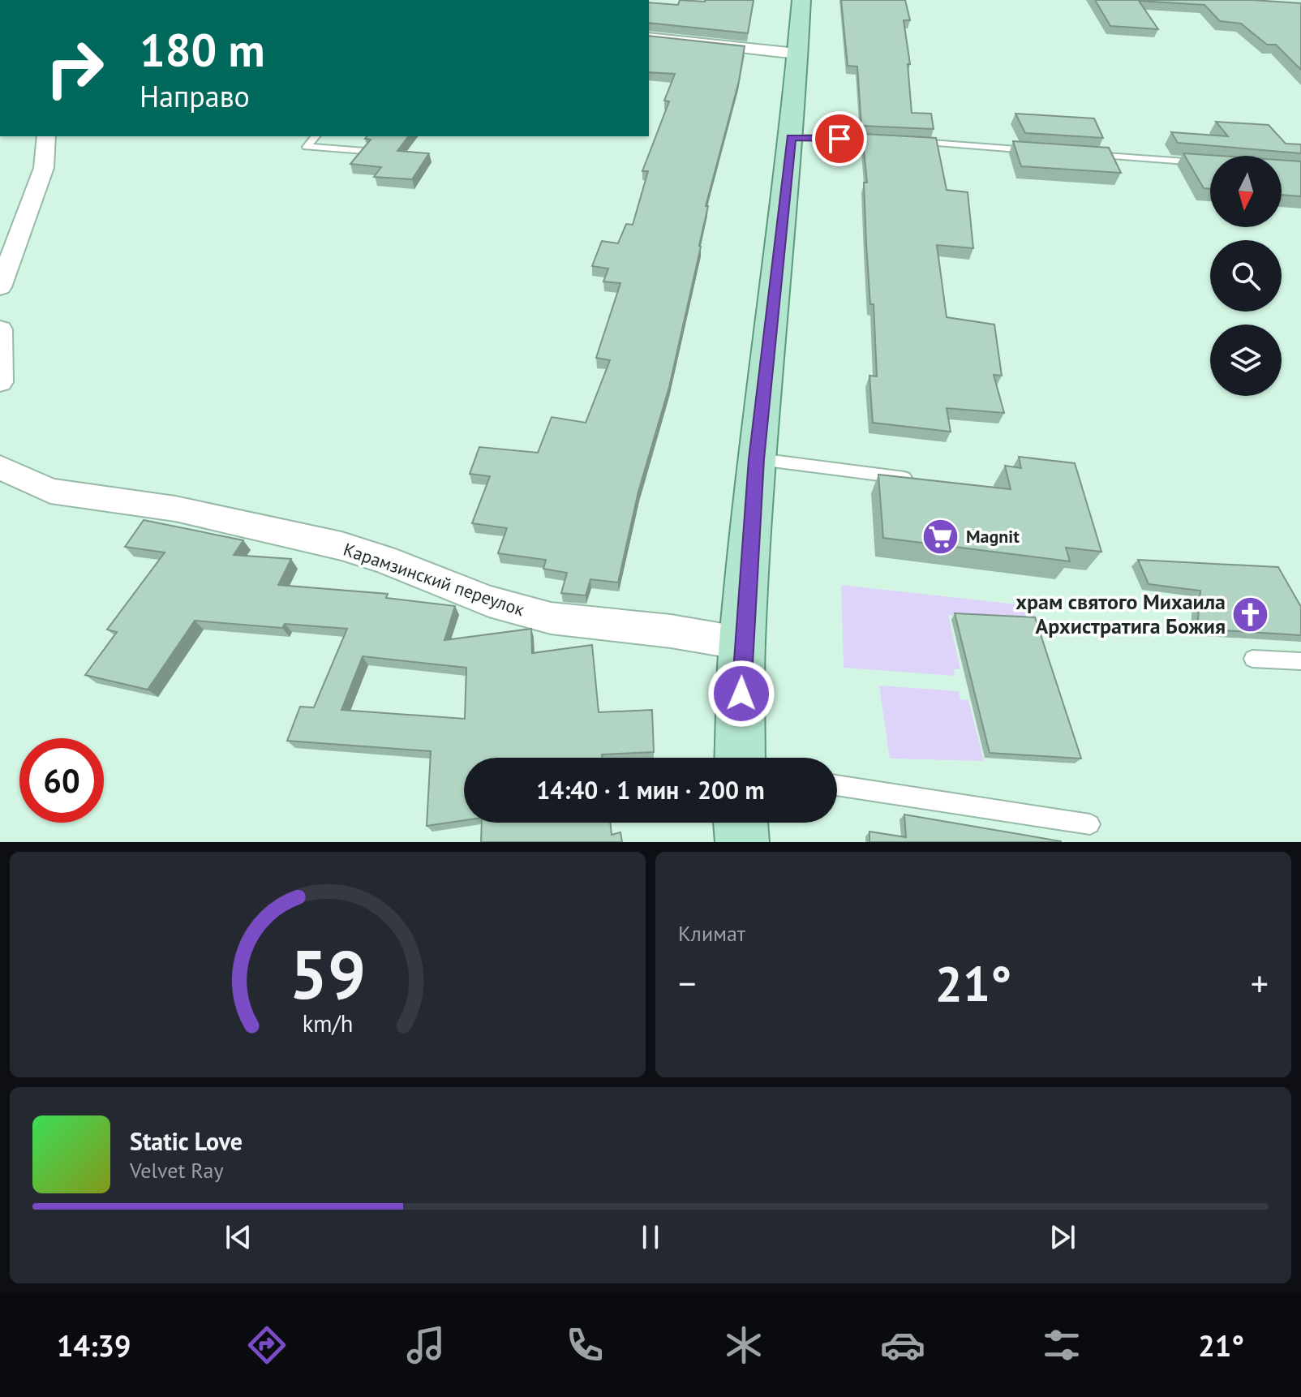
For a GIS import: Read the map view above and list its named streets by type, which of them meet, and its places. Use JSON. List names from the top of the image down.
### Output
{
  "streets": {
    "street": ["Карамзинский переулок"]
  },
  "places": {
    "supermarket": ["Magnit"],
    "church": ["храм святого Михаила Архистратига Божия"]
  },
  "north": "bottom",
  "page": {
    "turn": ["180 m", "Направо"],
    "limit": "60",
    "trip": "14:40 · 1 мин · 200 m",
    "tile": "Климат",
    "heat": ["−", "21°", "+"],
    "song": ["Static Love", "Velvet Ray"],
    "tabs": ["14:39", "21°"],
    "gauge": ["59", "km/h"]
  }
}
